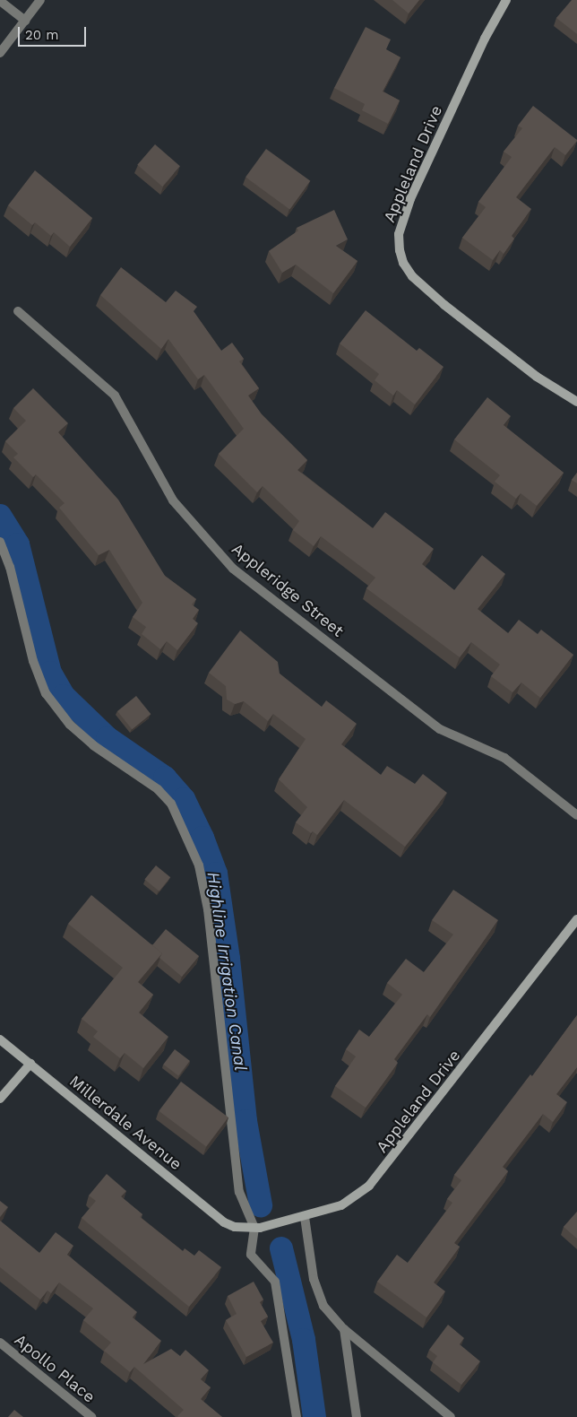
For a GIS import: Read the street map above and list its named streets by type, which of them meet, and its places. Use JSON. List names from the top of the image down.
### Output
{
  "streets": {
    "street": [
      "Appleland Drive",
      "Appleridge Street",
      "Millerdale Avenue",
      "Apollo Place"
    ]
  },
  "crossings": [
    ["Appleland Drive", "Millerdale Avenue"]
  ],
  "water": ["Highline Irrigation Canal"],
  "scale_bar": "20 m"
}
